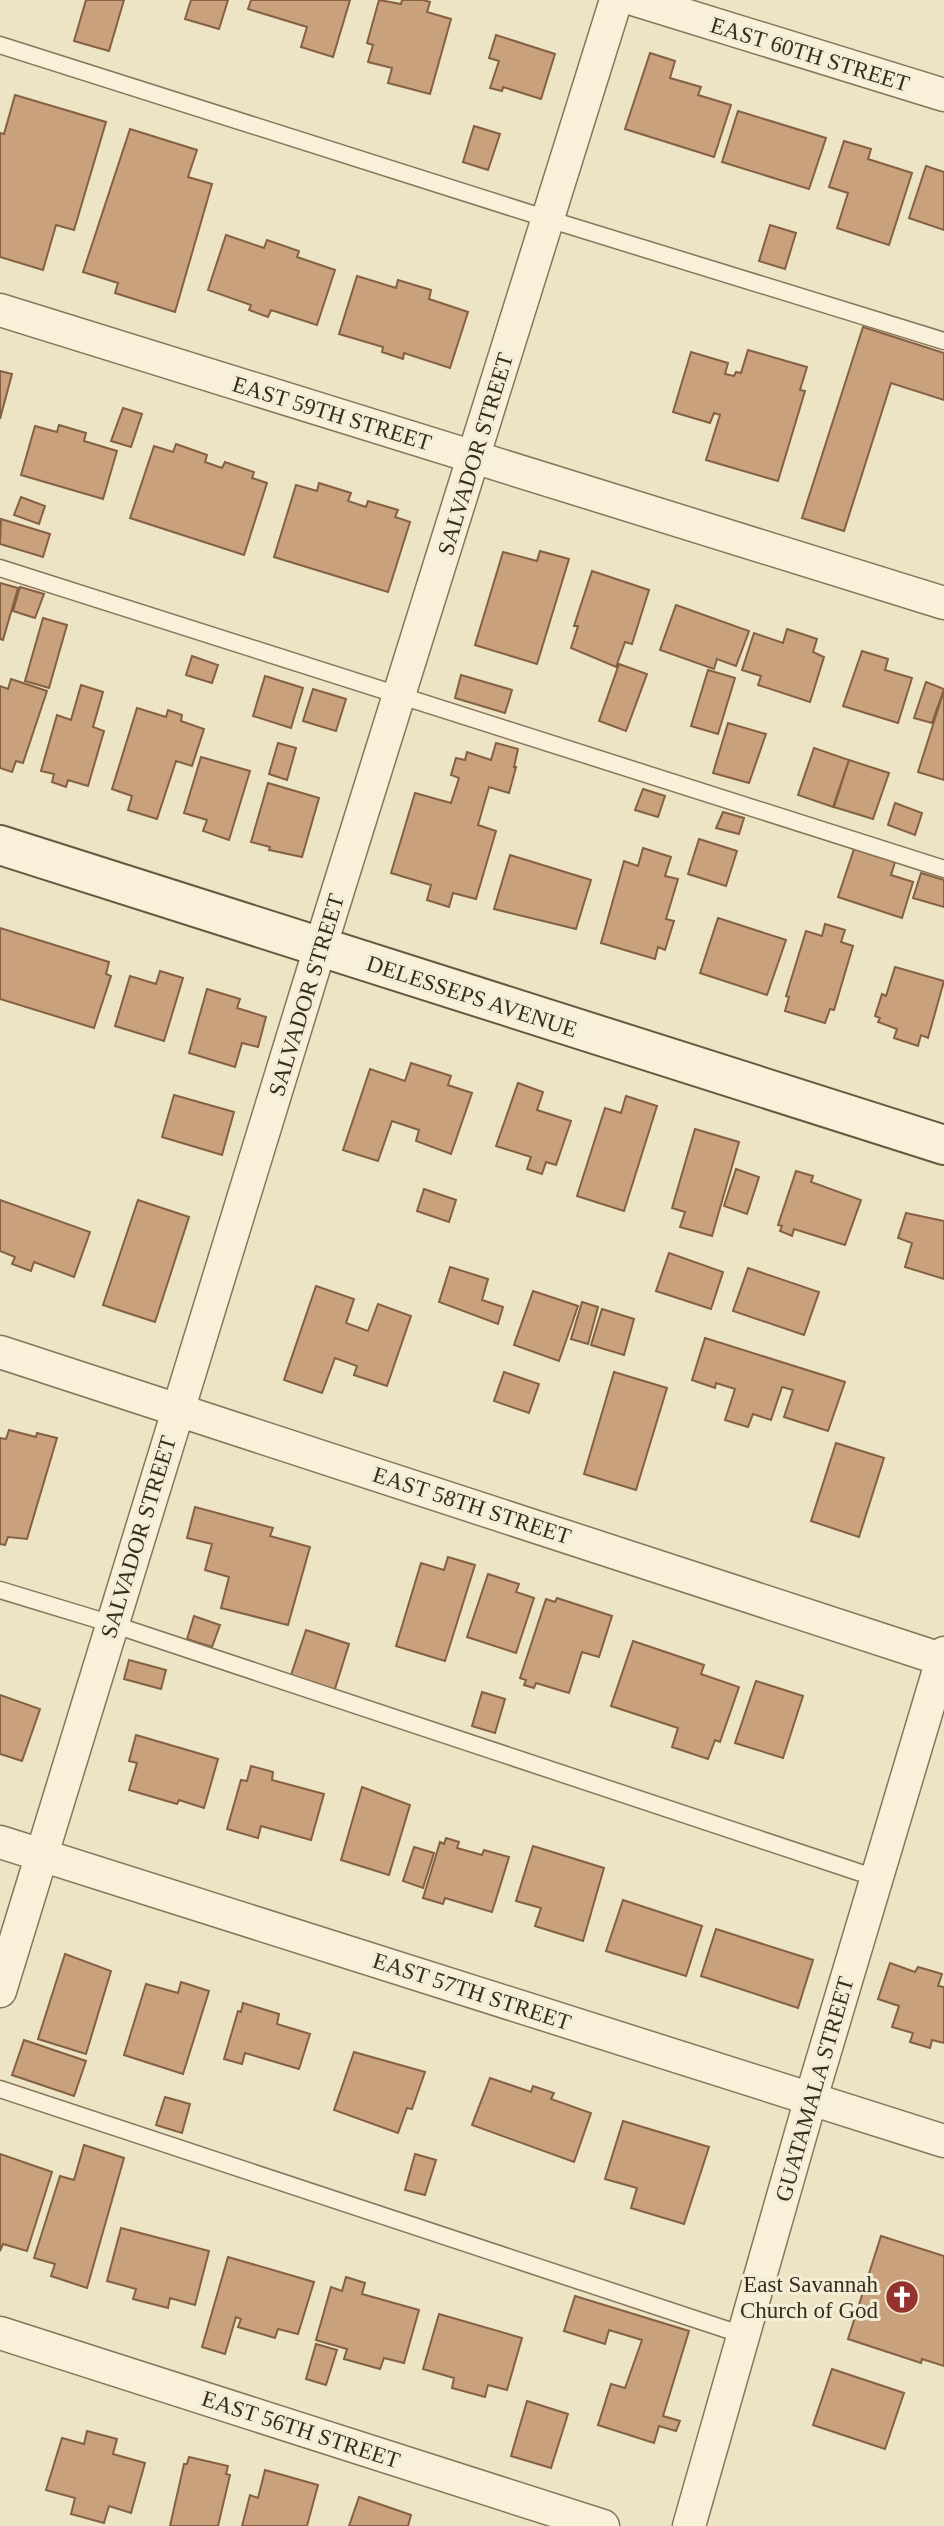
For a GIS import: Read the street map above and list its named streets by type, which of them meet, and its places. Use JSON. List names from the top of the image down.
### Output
{
  "streets": {
    "main road": ["DELESSEPS AVENUE"],
    "street": [
      "EAST 60TH STREET",
      "EAST 59TH STREET",
      "SALVADOR STREET",
      "EAST 58TH STREET",
      "EAST 57TH STREET",
      "GUATAMALA STREET",
      "EAST 56TH STREET"
    ]
  },
  "crossings": [
    ["EAST 59TH STREET", "SALVADOR STREET"],
    ["SALVADOR STREET", "DELESSEPS AVENUE"],
    ["SALVADOR STREET", "EAST 58TH STREET"],
    ["SALVADOR STREET", "EAST 57TH STREET"],
    ["EAST 58TH STREET", "GUATAMALA STREET"],
    ["EAST 57TH STREET", "GUATAMALA STREET"]
  ],
  "places": {
    "church": ["East Savannah Church of God"]
  }
}
